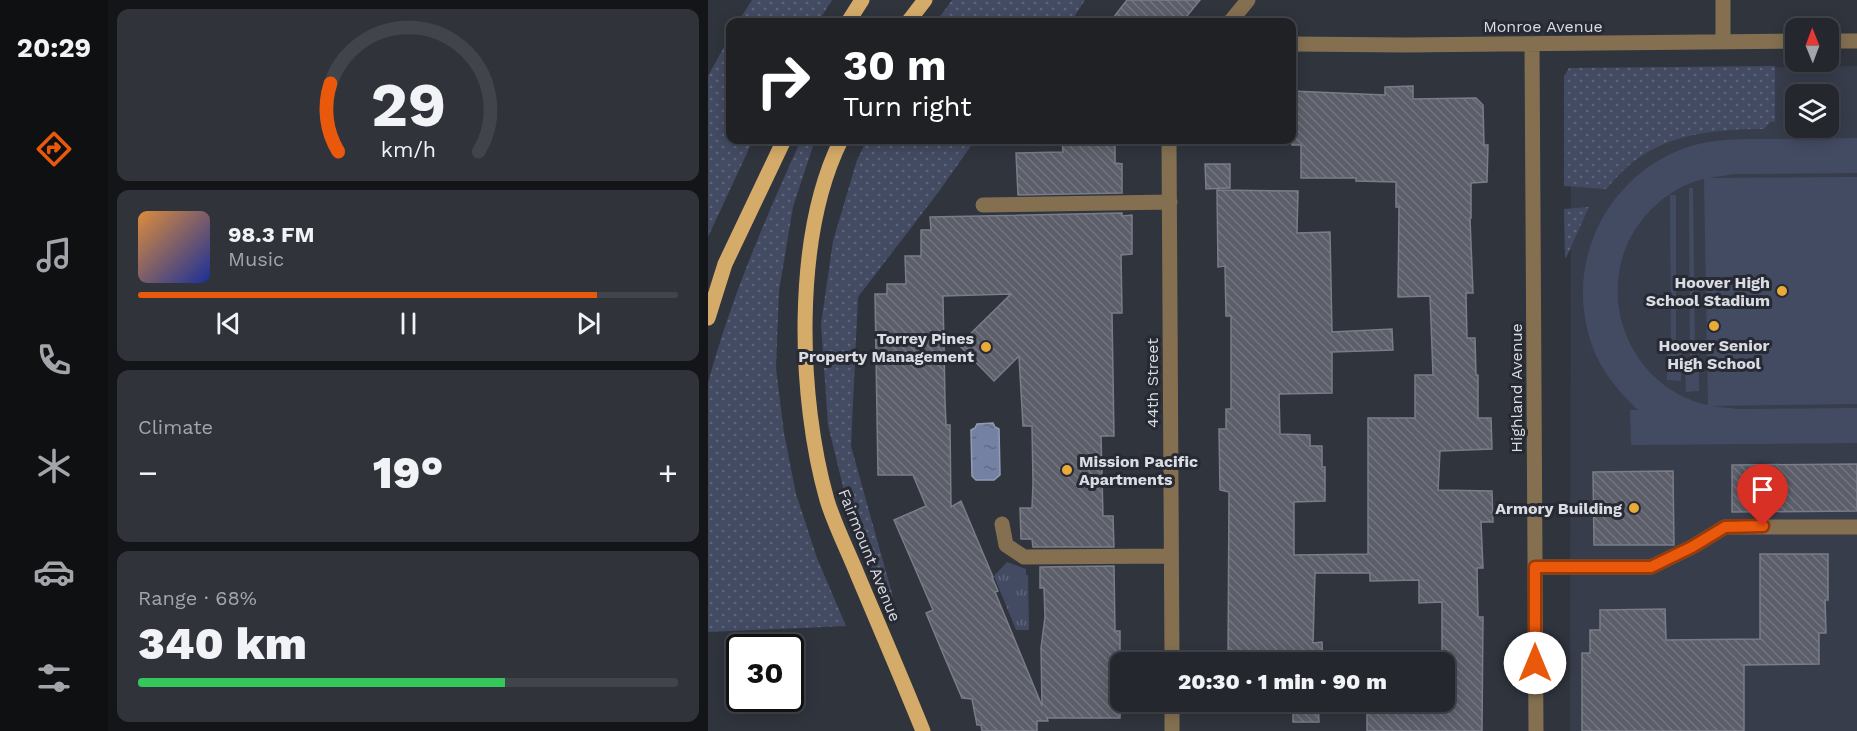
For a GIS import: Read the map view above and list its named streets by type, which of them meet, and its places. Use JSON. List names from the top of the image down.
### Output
{
  "streets": {
    "main road": ["Fairmount Avenue"],
    "street": ["Monroe Avenue", "44th Street", "Highland Avenue"]
  },
  "crossings": [
    ["Monroe Avenue", "Highland Avenue"]
  ],
  "places": [
    "Hoover High School Stadium",
    "Hoover Senior High School",
    "Torrey Pines Property Management",
    "Mission Pacific Apartments",
    "Armory Building"
  ],
  "north": "top",
  "page": {
    "tabs": "20:29",
    "turn": ["30 m", "Turn right"],
    "song": ["98.3 FM", "Music"],
    "tile": [
      "Climate",
      ["Range · 68%", "340 km"]
    ],
    "heat": ["−", "19°", "+"],
    "limit": "30",
    "trip": "20:30 · 1 min · 90 m",
    "gauge": ["29", "km/h"]
  }
}
